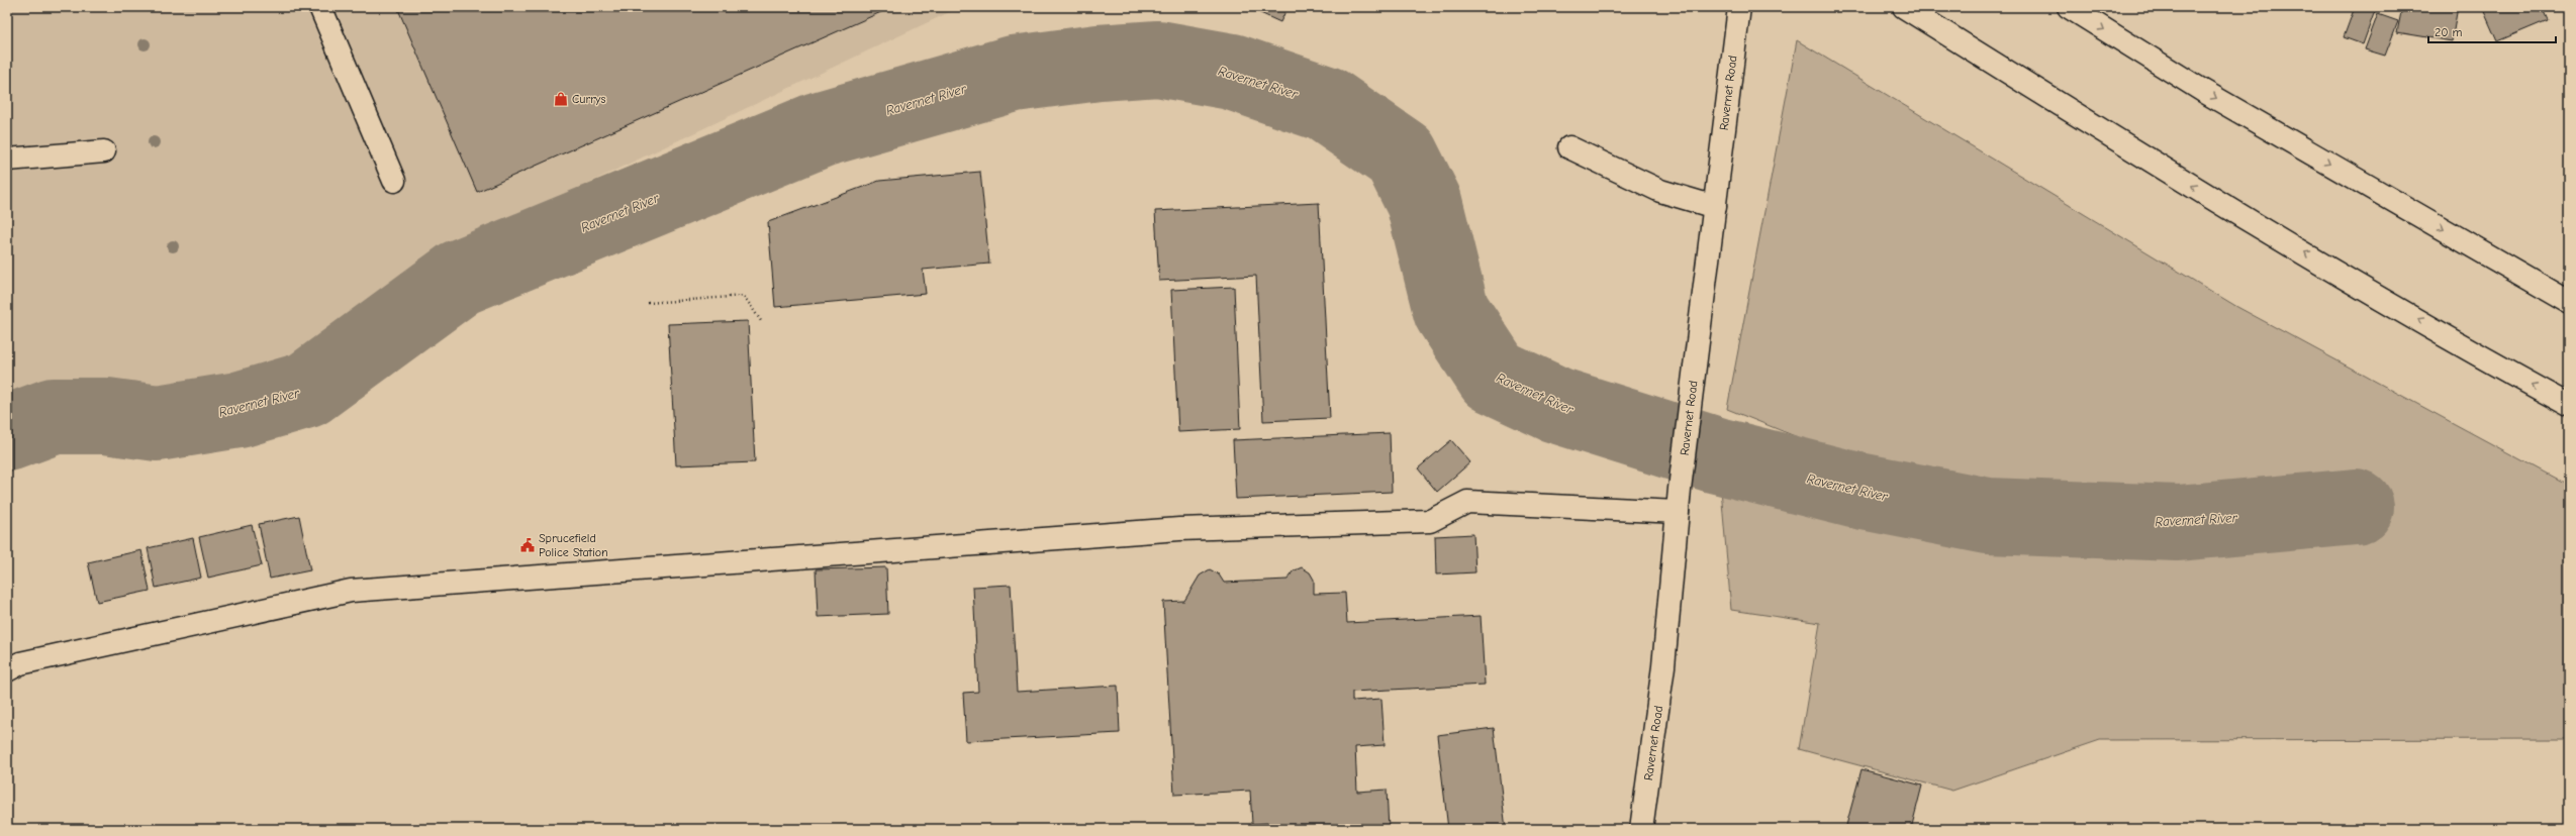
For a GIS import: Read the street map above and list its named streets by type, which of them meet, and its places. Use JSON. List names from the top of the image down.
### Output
{
  "streets": {
    "main road": ["Ravernet Road"]
  },
  "water": ["Ravernet River"],
  "places": {
    "shop": ["Currys"],
    "public building": ["Sprucefield Police Station"]
  },
  "scale_bar": "20 m"
}
